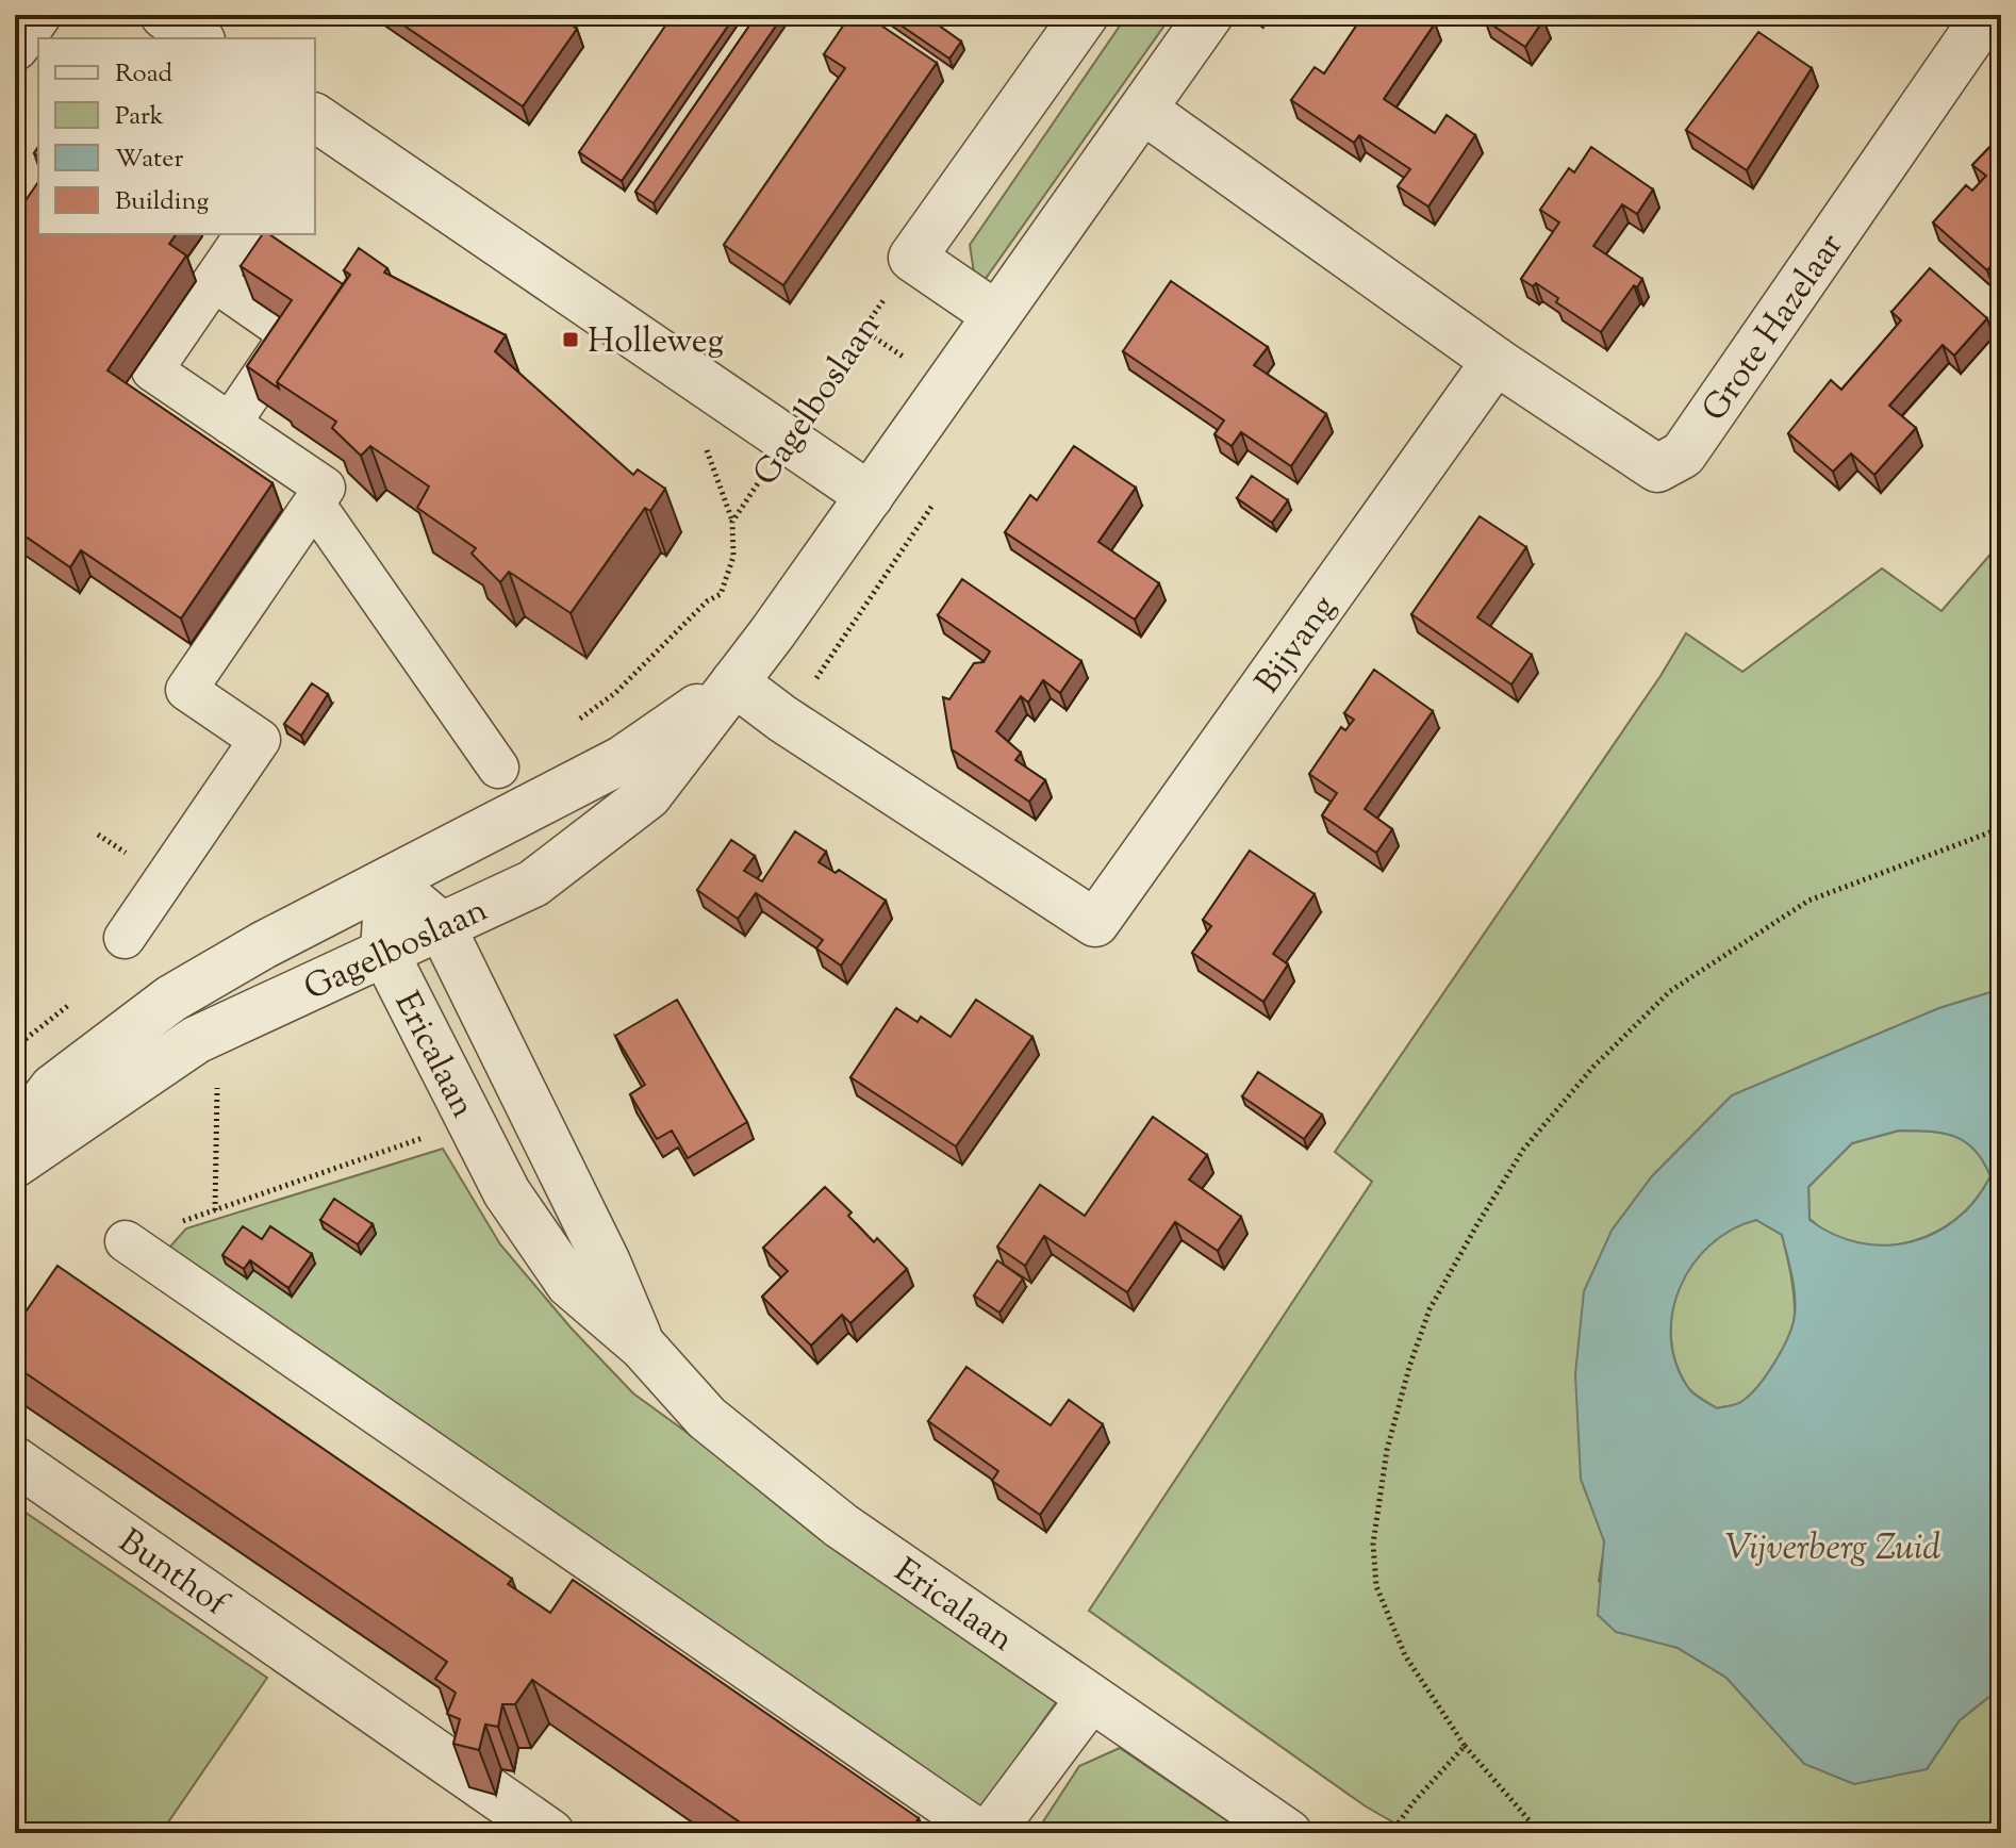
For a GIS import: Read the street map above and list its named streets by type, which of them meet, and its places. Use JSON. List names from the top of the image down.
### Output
{
  "streets": {
    "street": [
      "Grote Hazelaar",
      "Gagelboslaan",
      "Bijvang",
      "Ericalaan",
      "Bunthof"
    ]
  },
  "crossings": [
    ["Grote Hazelaar", "Bijvang"],
    ["Gagelboslaan", "Bijvang"],
    ["Gagelboslaan", "Ericalaan"]
  ],
  "water": ["Vijverberg Zuid"],
  "places": {
    "transit": ["Holleweg"]
  },
  "legend": [
    "Road",
    "Park",
    "Water",
    "Building"
  ]
}
